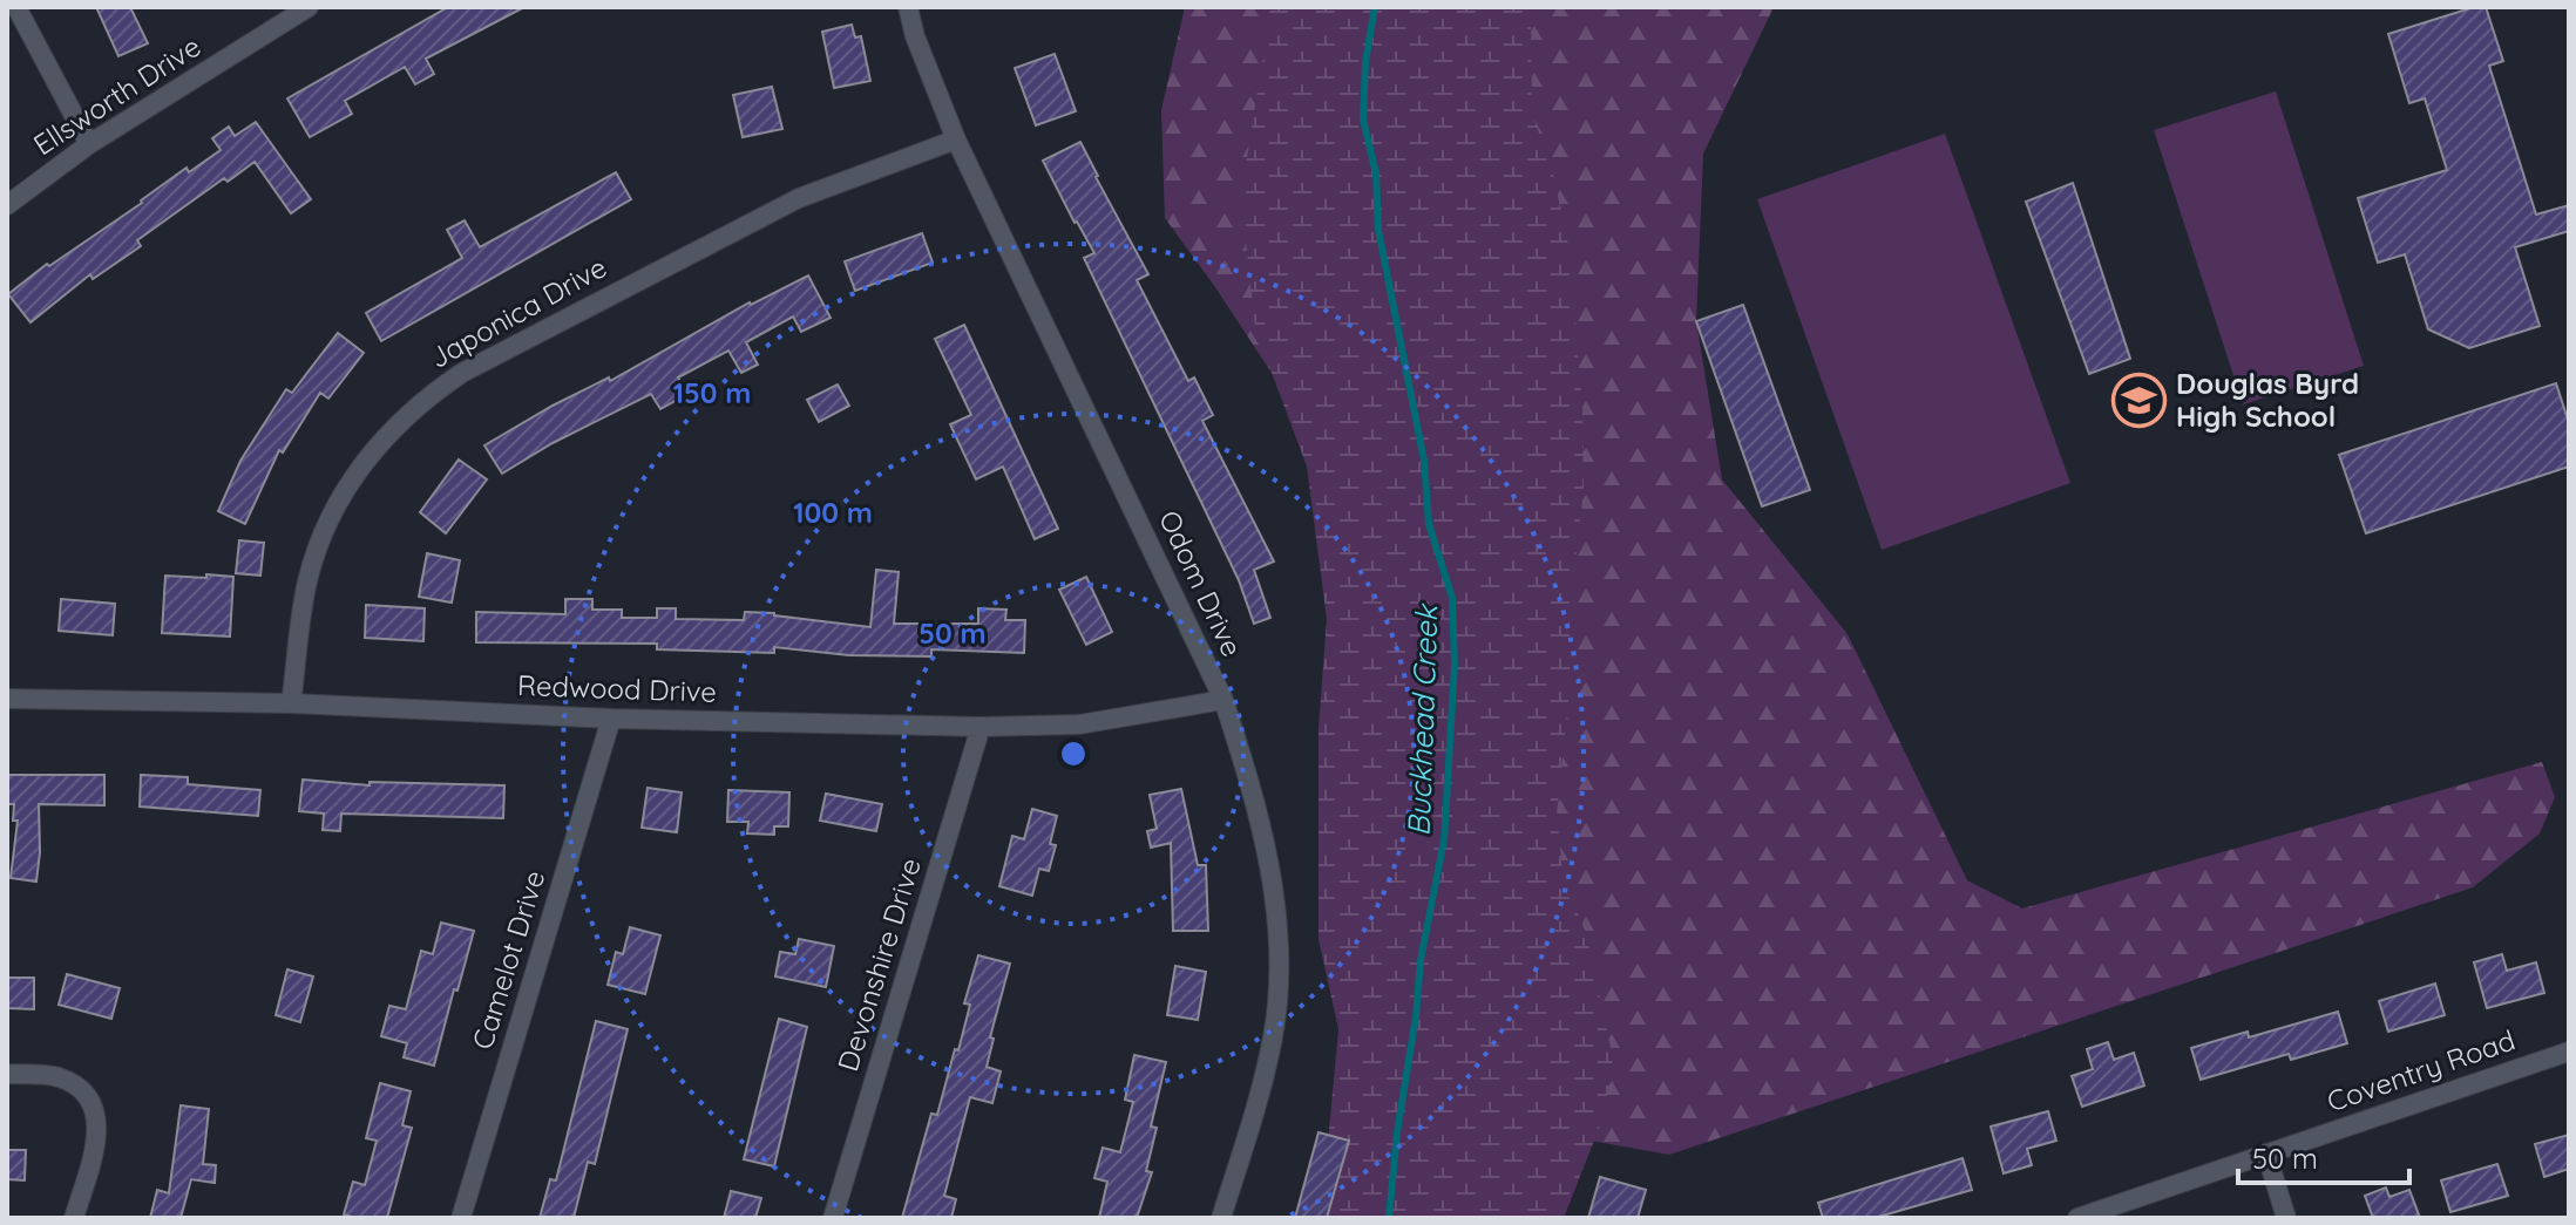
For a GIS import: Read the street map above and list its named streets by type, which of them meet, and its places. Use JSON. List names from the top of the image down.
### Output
{
  "streets": {
    "street": [
      "Ellsworth Drive",
      "Japonica Drive",
      "Odom Drive",
      "Redwood Drive",
      "Camelot Drive",
      "Devonshire Drive",
      "Coventry Road"
    ]
  },
  "crossings": [
    ["Japonica Drive", "Odom Drive"],
    ["Japonica Drive", "Redwood Drive"],
    ["Odom Drive", "Redwood Drive"],
    ["Redwood Drive", "Camelot Drive"],
    ["Redwood Drive", "Devonshire Drive"]
  ],
  "water": ["Buckhead Creek"],
  "places": {
    "school or university": ["Douglas Byrd High School"]
  },
  "scale_bar": "50 m",
  "rings": ["150 m", "100 m", "50 m"]
}
